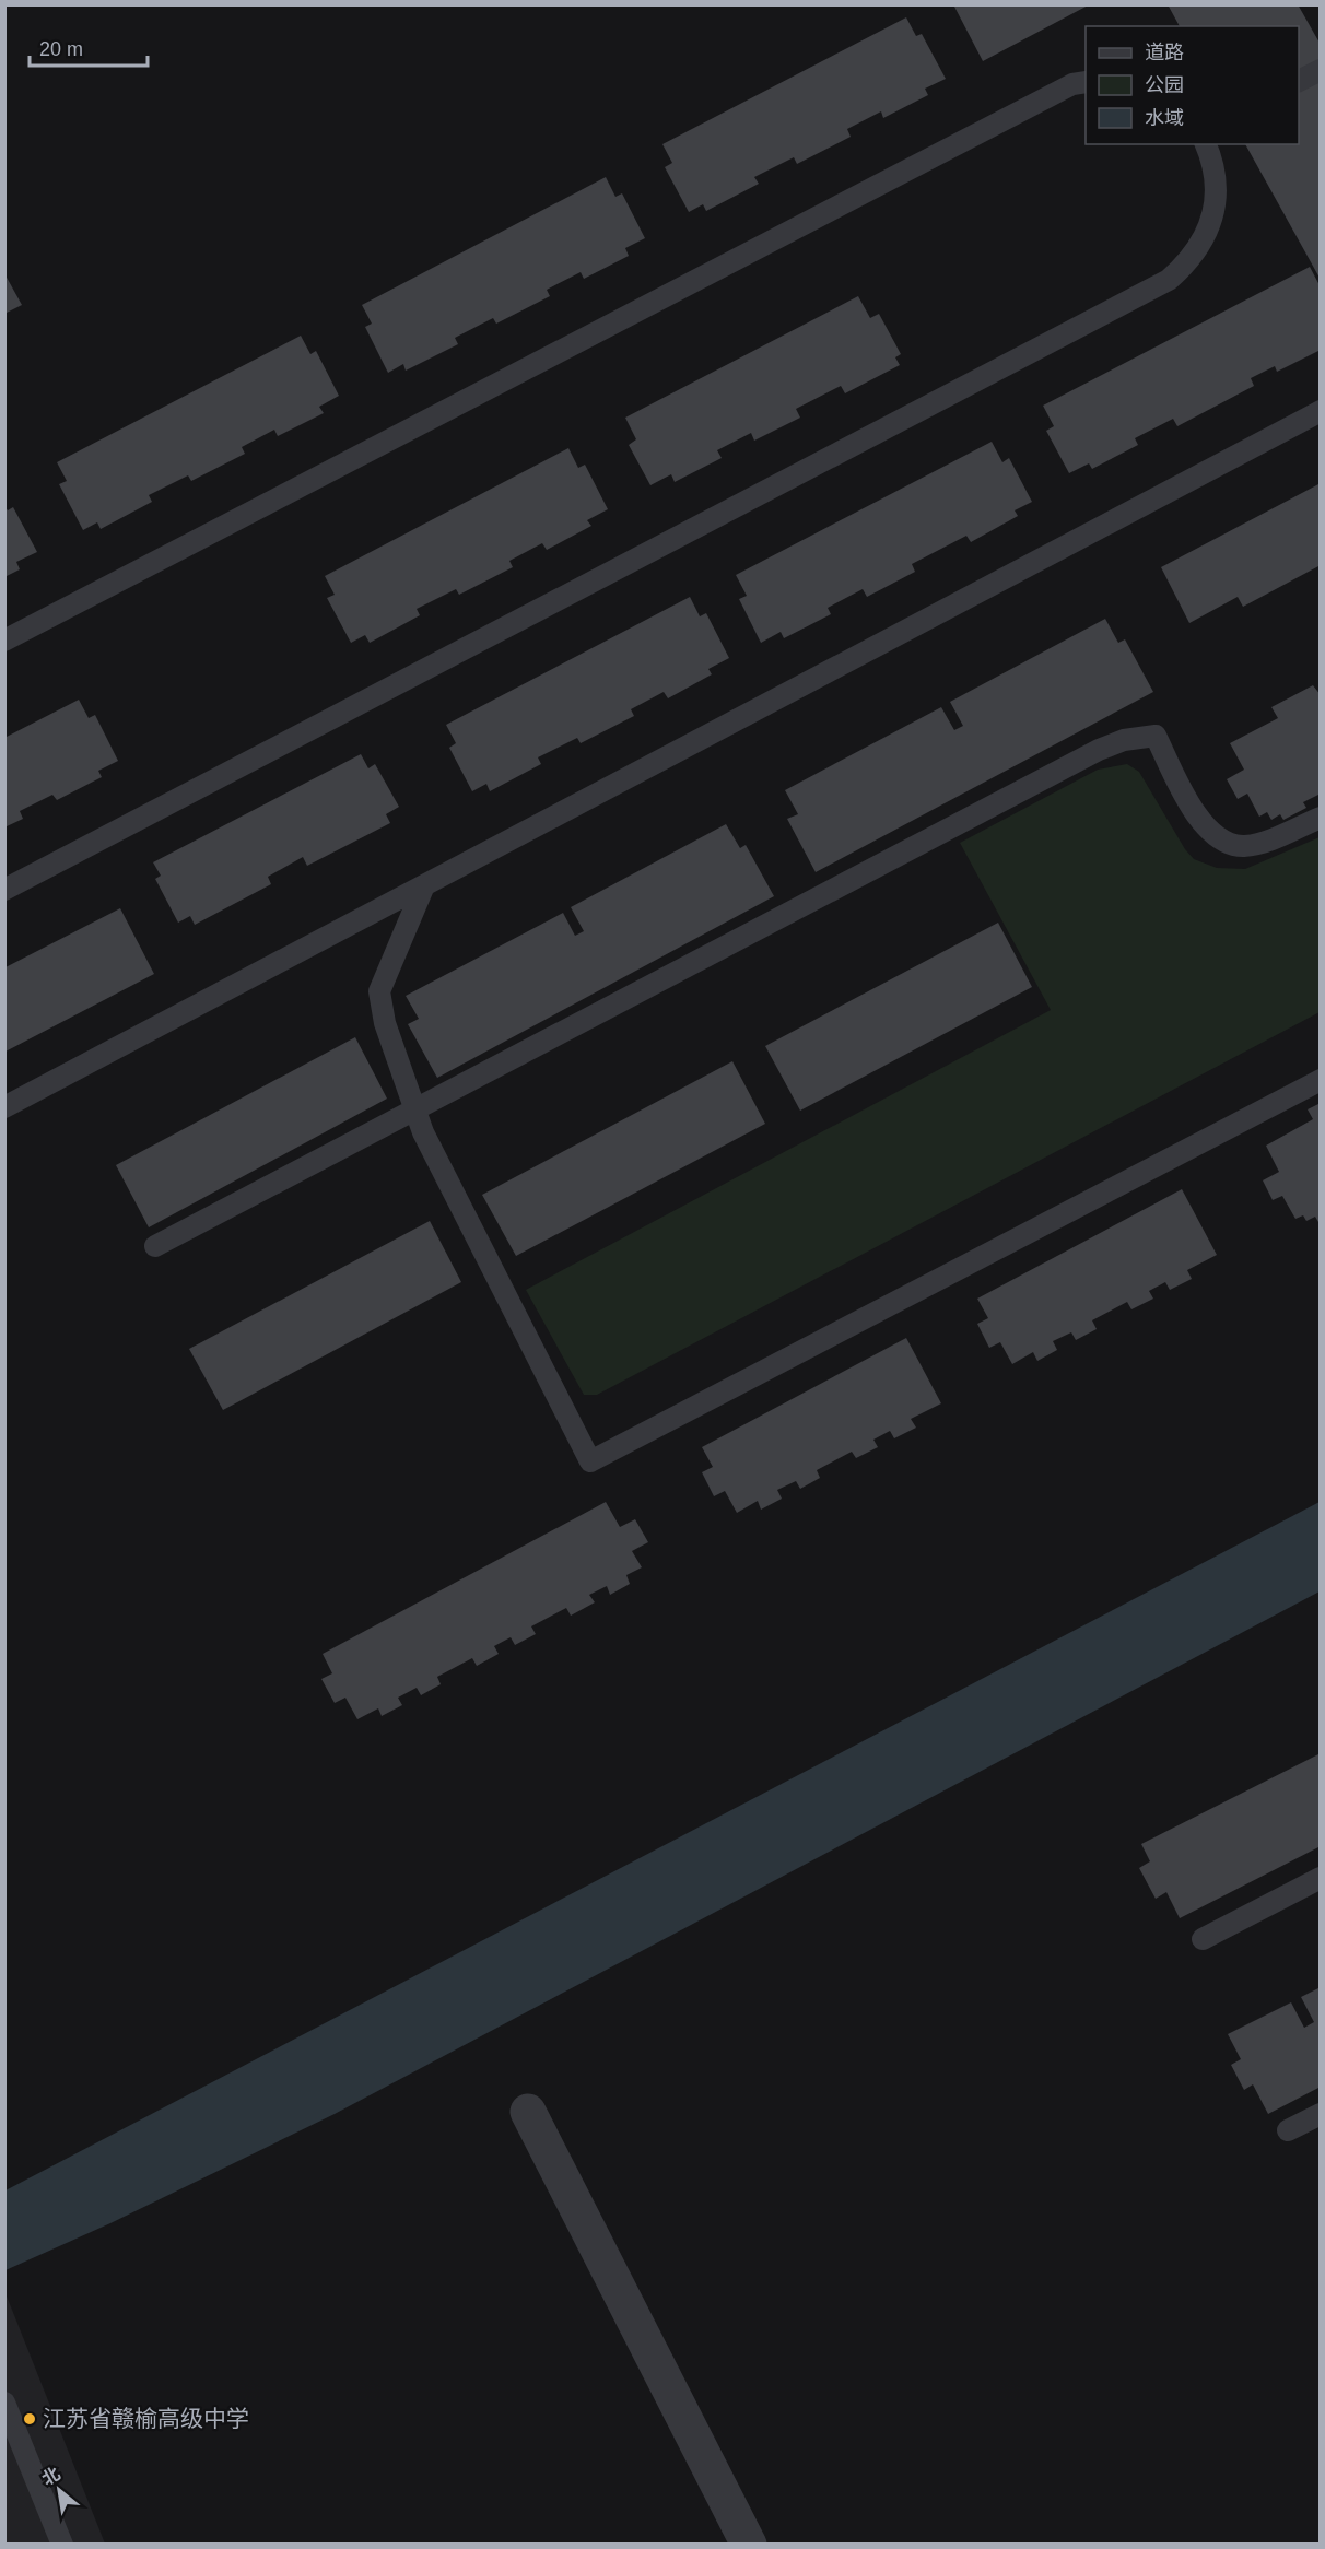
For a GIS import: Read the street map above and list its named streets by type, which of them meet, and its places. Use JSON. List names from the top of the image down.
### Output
{
  "places": ["江苏省赣榆高级中学"],
  "legend": ["道路", "公园", "水域"],
  "scale_bar": "20 m",
  "north": "top left"
}
